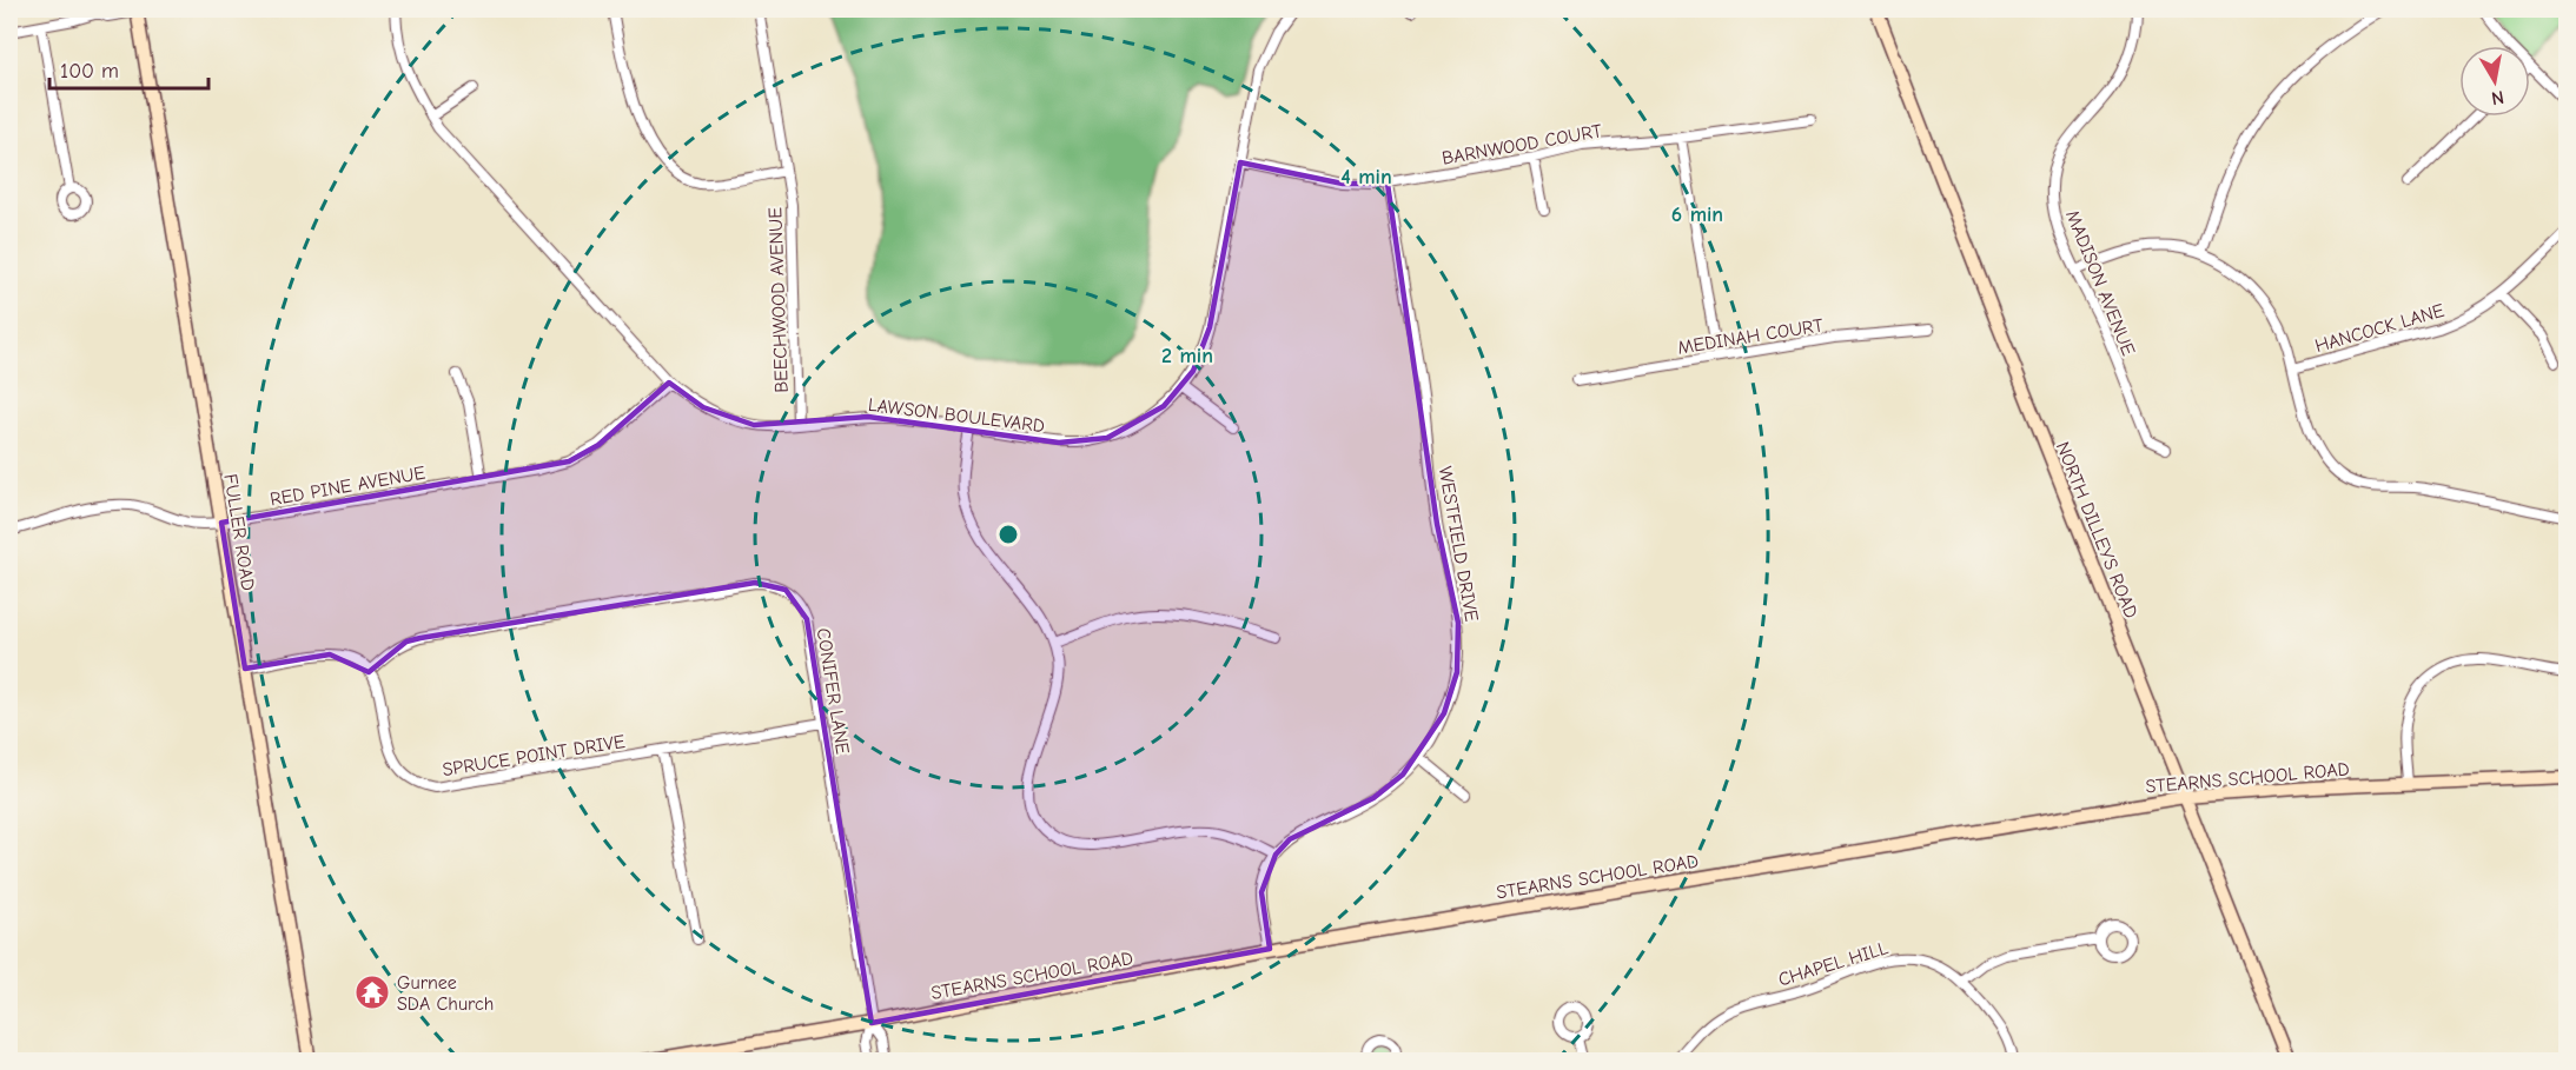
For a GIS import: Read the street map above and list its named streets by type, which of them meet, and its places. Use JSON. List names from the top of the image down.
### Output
{
  "streets": {
    "street": [
      "BARNWOOD COURT",
      "MADISON AVENUE",
      "BEECHWOOD AVENUE",
      "HANCOCK LANE",
      "MEDINAH COURT",
      "LAWSON BOULEVARD",
      "RED PINE AVENUE",
      "NORTH DILLEYS ROAD",
      "FULLER ROAD",
      "WESTFIELD DRIVE",
      "CONIFER LANE",
      "SPRUCE POINT DRIVE",
      "STEARNS SCHOOL ROAD",
      "CHAPEL HILL"
    ]
  },
  "crossings": [
    ["BARNWOOD COURT", "LAWSON BOULEVARD"],
    ["BARNWOOD COURT", "WESTFIELD DRIVE"],
    ["BEECHWOOD AVENUE", "LAWSON BOULEVARD"],
    ["LAWSON BOULEVARD", "RED PINE AVENUE"],
    ["RED PINE AVENUE", "FULLER ROAD"],
    ["NORTH DILLEYS ROAD", "STEARNS SCHOOL ROAD"],
    ["WESTFIELD DRIVE", "STEARNS SCHOOL ROAD"],
    ["CONIFER LANE", "SPRUCE POINT DRIVE"],
    ["CONIFER LANE", "STEARNS SCHOOL ROAD"]
  ],
  "places": {
    "temple": ["Gurnee SDA Church"]
  },
  "scale_bar": "100 m",
  "north": "bottom",
  "rings": ["4 min", "6 min", "2 min"]
}
